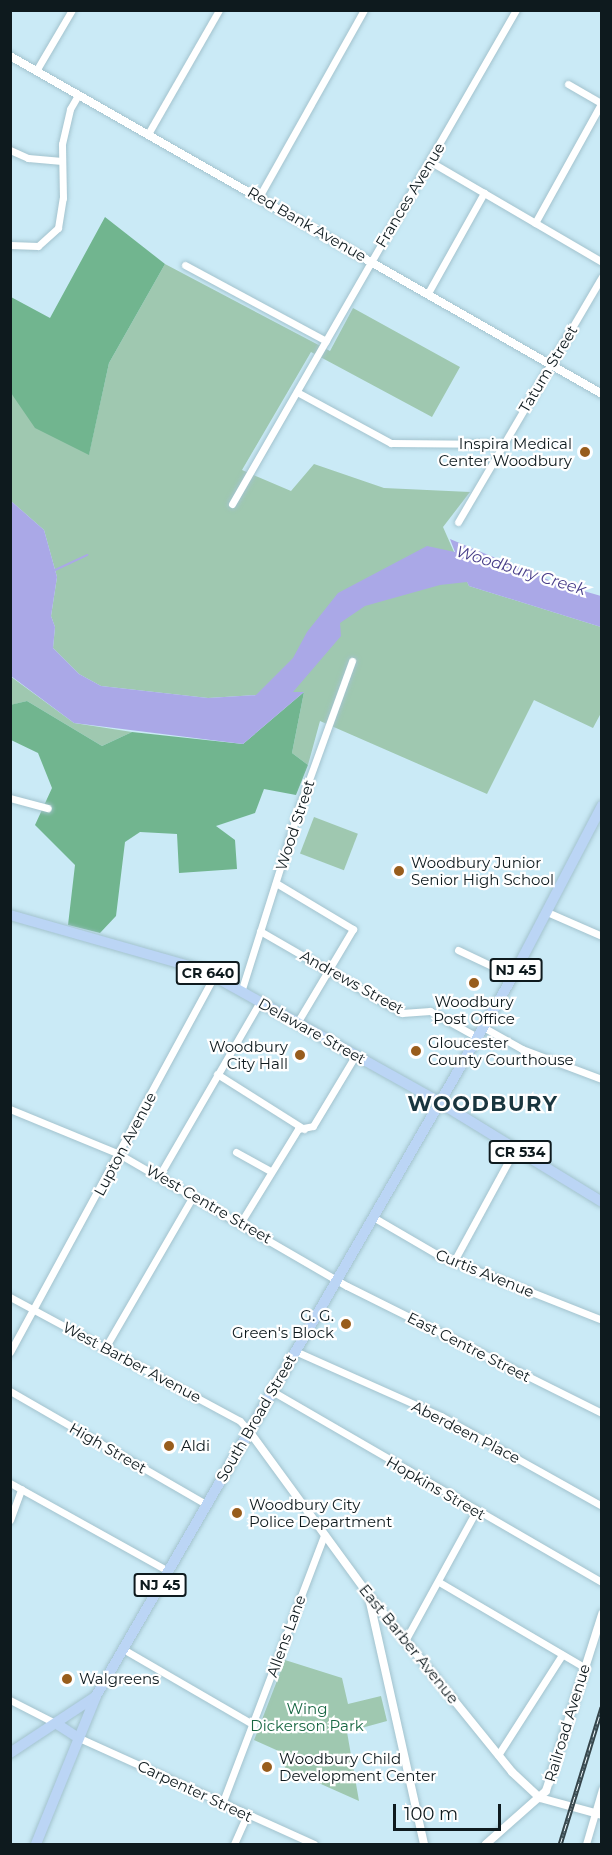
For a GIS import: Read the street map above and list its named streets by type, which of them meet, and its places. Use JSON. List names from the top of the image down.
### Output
{
  "streets": {
    "main road": [
      "NJ 45",
      "CR 640",
      "Delaware Street",
      "CR 534",
      "South Broad Street"
    ],
    "street": [
      "Frances Avenue",
      "Red Bank Avenue",
      "Tatum Street",
      "Wood Street",
      "Andrews Street",
      "Lupton Avenue",
      "West Centre Street",
      "Curtis Avenue",
      "East Centre Street",
      "West Barber Avenue",
      "Aberdeen Place",
      "High Street",
      "Hopkins Street",
      "Allens Lane",
      "East Barber Avenue",
      "Railroad Avenue",
      "Carpenter Street"
    ]
  },
  "crossings": [
    ["Frances Avenue", "Red Bank Avenue"],
    ["Red Bank Avenue", "Tatum Street"],
    ["Wood Street", "Andrews Street"],
    ["Wood Street", "Delaware Street"],
    ["NJ 45", "Andrews Street"],
    ["NJ 45", "Delaware Street"],
    ["NJ 45", "CR 534"],
    ["NJ 45", "South Broad Street"],
    ["NJ 45", "Carpenter Street"],
    ["Delaware Street", "Lupton Avenue"],
    ["Delaware Street", "CR 534"],
    ["Delaware Street", "South Broad Street"],
    ["Lupton Avenue", "West Centre Street"],
    ["Lupton Avenue", "West Barber Avenue"],
    ["CR 534", "South Broad Street"],
    ["West Centre Street", "East Centre Street"],
    ["West Centre Street", "South Broad Street"],
    ["Curtis Avenue", "South Broad Street"],
    ["East Centre Street", "South Broad Street"],
    ["West Barber Avenue", "South Broad Street"],
    ["West Barber Avenue", "East Barber Avenue"],
    ["South Broad Street", "Aberdeen Place"],
    ["South Broad Street", "High Street"],
    ["South Broad Street", "Hopkins Street"],
    ["South Broad Street", "East Barber Avenue"],
    ["South Broad Street", "Carpenter Street"],
    ["Allens Lane", "East Barber Avenue"],
    ["Allens Lane", "Carpenter Street"],
    ["East Barber Avenue", "Railroad Avenue"]
  ],
  "districts": ["WOODBURY"],
  "water": ["Woodbury Creek"],
  "parks": ["Wing Dickerson Park"],
  "places": [
    "Inspira Medical Center Woodbury",
    "Woodbury Junior Senior High School",
    "Woodbury Post Office",
    "Gloucester County Courthouse",
    "Woodbury City Hall",
    "G. G. Green's Block",
    "Aldi",
    "Woodbury City Police Department",
    "Walgreens",
    "Woodbury Child Development Center"
  ],
  "scale_bar": "100 m"
}
